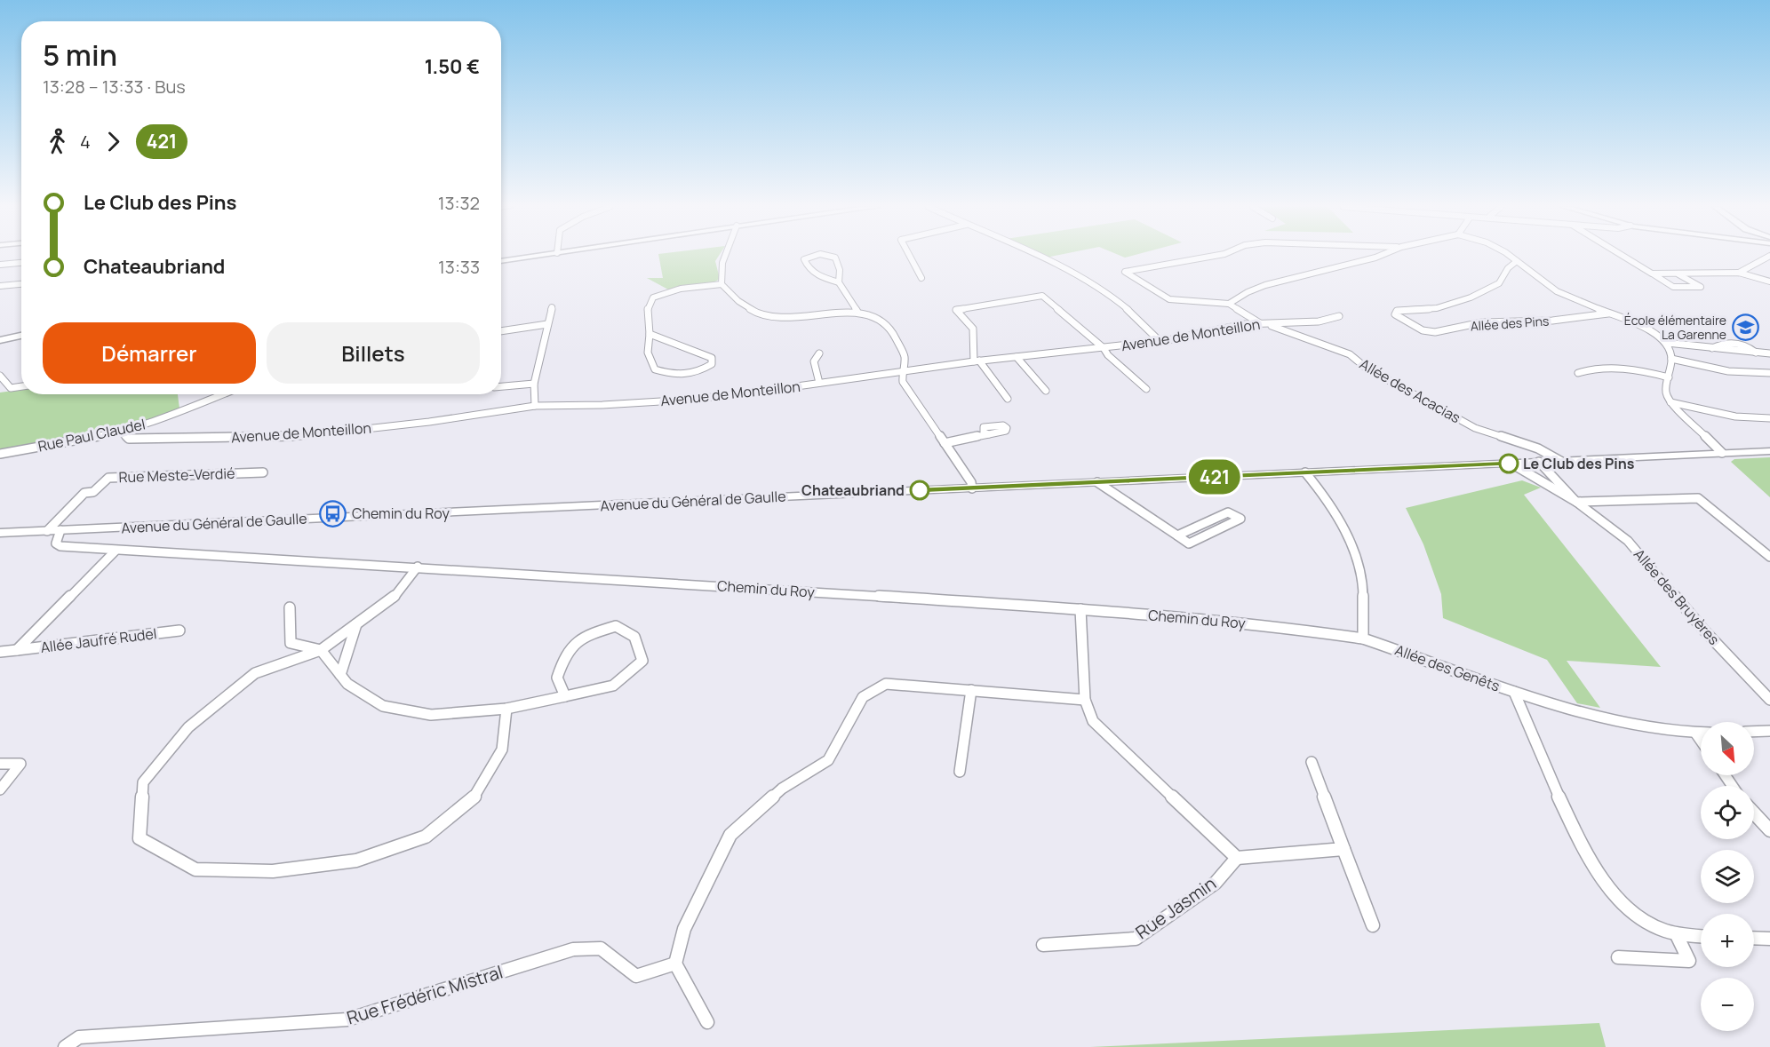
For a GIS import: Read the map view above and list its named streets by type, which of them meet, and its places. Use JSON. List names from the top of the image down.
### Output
{
  "streets": {
    "main road": ["Avenue du Général de Gaulle"],
    "street": [
      "Allée des Pins",
      "Avenue de Monteillon",
      "Allée des Acacias",
      "Rue Paul Claudel",
      "Rue Meste-Verdié",
      "Chemin du Roy",
      "Allée des Bruyères",
      "Allée Jaufré Rudel",
      "Allée des Genêts",
      "Rue Jasmin",
      "Rue Frédéric Mistral"
    ]
  },
  "crossings": [
    ["Avenue de Monteillon", "Allée des Acacias"],
    ["Avenue de Monteillon", "Rue Paul Claudel"],
    ["Allée des Acacias", "Avenue du Général de Gaulle"],
    ["Rue Meste-Verdié", "Avenue du Général de Gaulle"],
    ["Avenue du Général de Gaulle", "Chemin du Roy"],
    ["Avenue du Général de Gaulle", "Allée des Bruyères"],
    ["Chemin du Roy", "Allée Jaufré Rudel"],
    ["Chemin du Roy", "Allée des Genêts"]
  ],
  "places": {
    "school or university": ["École élémentaire La Garenne"],
    "other": ["Le Club des Pins", "Chateaubriand"],
    "bus stop": ["Chemin du Roy"]
  },
  "lines": ["bus line 421"],
  "north": "bottom right",
  "page": {
    "on_map": "421",
    "heading": ["5 min", "13:28 – 13:33 · Bus", "1.50 €"],
    "legs": ["4", "421"],
    "list": [
      {
        "name": "Le Club des Pins",
        "value": "13:32"
      },
      {
        "name": "Chateaubriand",
        "value": "13:33"
      }
    ],
    "buttons": ["Démarrer", "Billets"],
    "map_buttons": ["+", "−"]
  }
}
